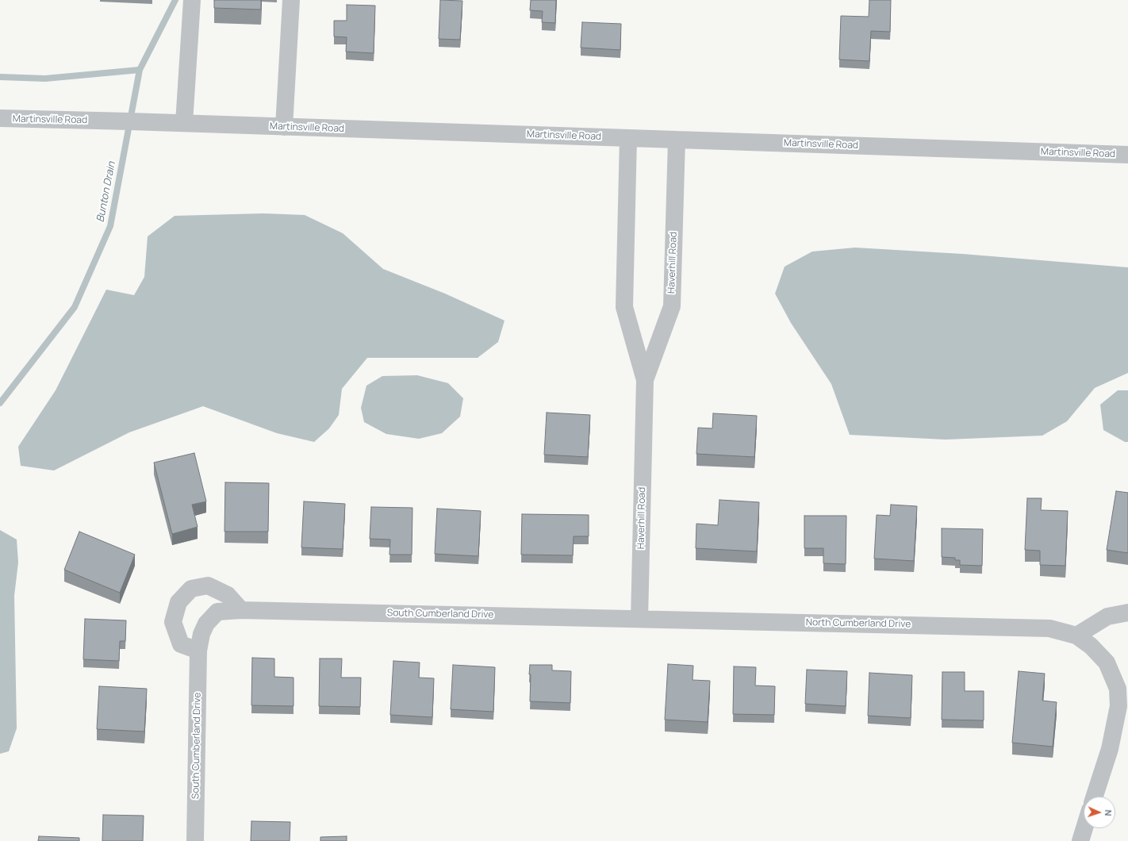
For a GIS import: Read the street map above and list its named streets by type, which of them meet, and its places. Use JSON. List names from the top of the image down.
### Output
{
  "streets": {
    "street": [
      "Martinsville Road",
      "Haverhill Road",
      "South Cumberland Drive",
      "North Cumberland Drive"
    ]
  },
  "crossings": [
    ["Martinsville Road", "Haverhill Road"],
    ["Haverhill Road", "South Cumberland Drive"],
    ["Haverhill Road", "North Cumberland Drive"],
    ["South Cumberland Drive", "North Cumberland Drive"]
  ],
  "water": ["Bunton Drain"],
  "north": "right"
}
